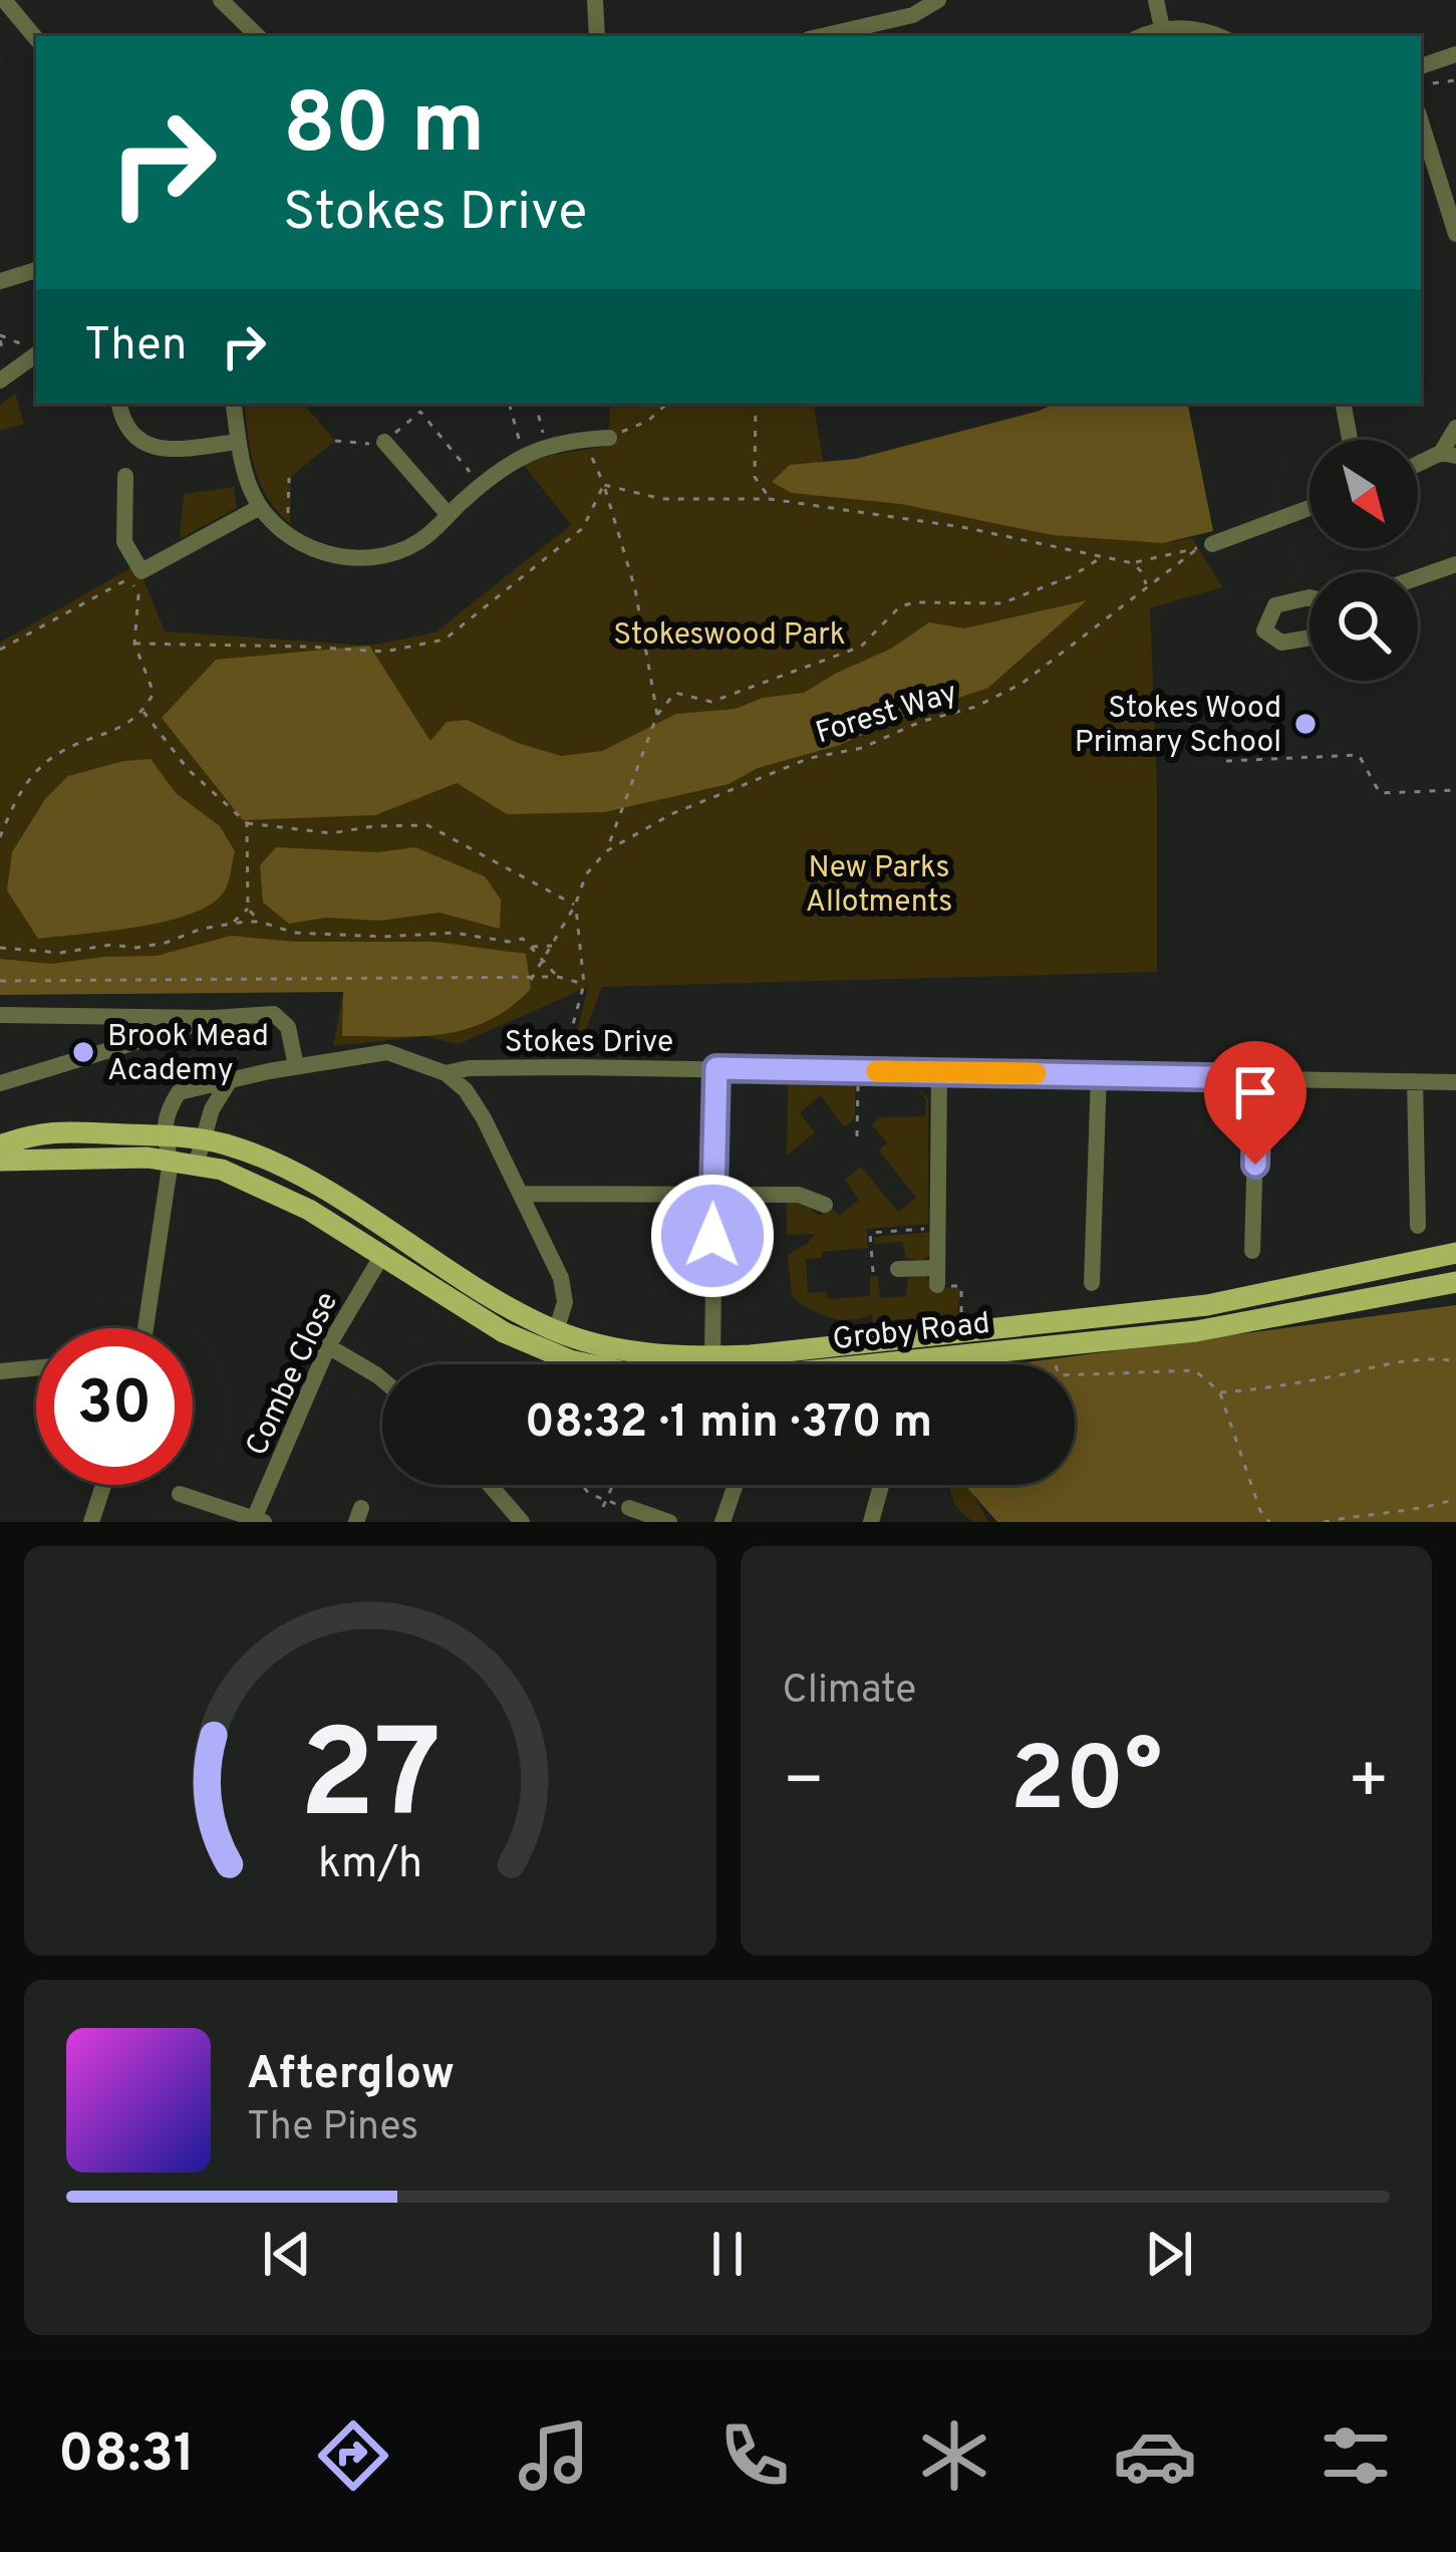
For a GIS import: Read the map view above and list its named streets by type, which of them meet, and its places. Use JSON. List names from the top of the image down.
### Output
{
  "streets": {
    "main road": ["Groby Road"],
    "street": ["Stokes Drive", "Combe Close"],
    "path": ["Forest Way"]
  },
  "crossings": [
    ["Groby Road", "Combe Close"]
  ],
  "parks": ["Stokeswood Park", "New Parks Allotments"],
  "places": ["Stokes Wood Primary School", "Brook Mead Academy"],
  "north": "bottom right",
  "page": {
    "turn": ["80 m", "Stokes Drive"],
    "then": "Then",
    "limit": "30",
    "trip": "08:32 · 1 min · 370 m",
    "tile": "Climate",
    "heat": ["−", "20°", "+"],
    "song": ["Afterglow", "The Pines"],
    "tabs": "08:31",
    "gauge": ["27", "km/h"]
  }
}
